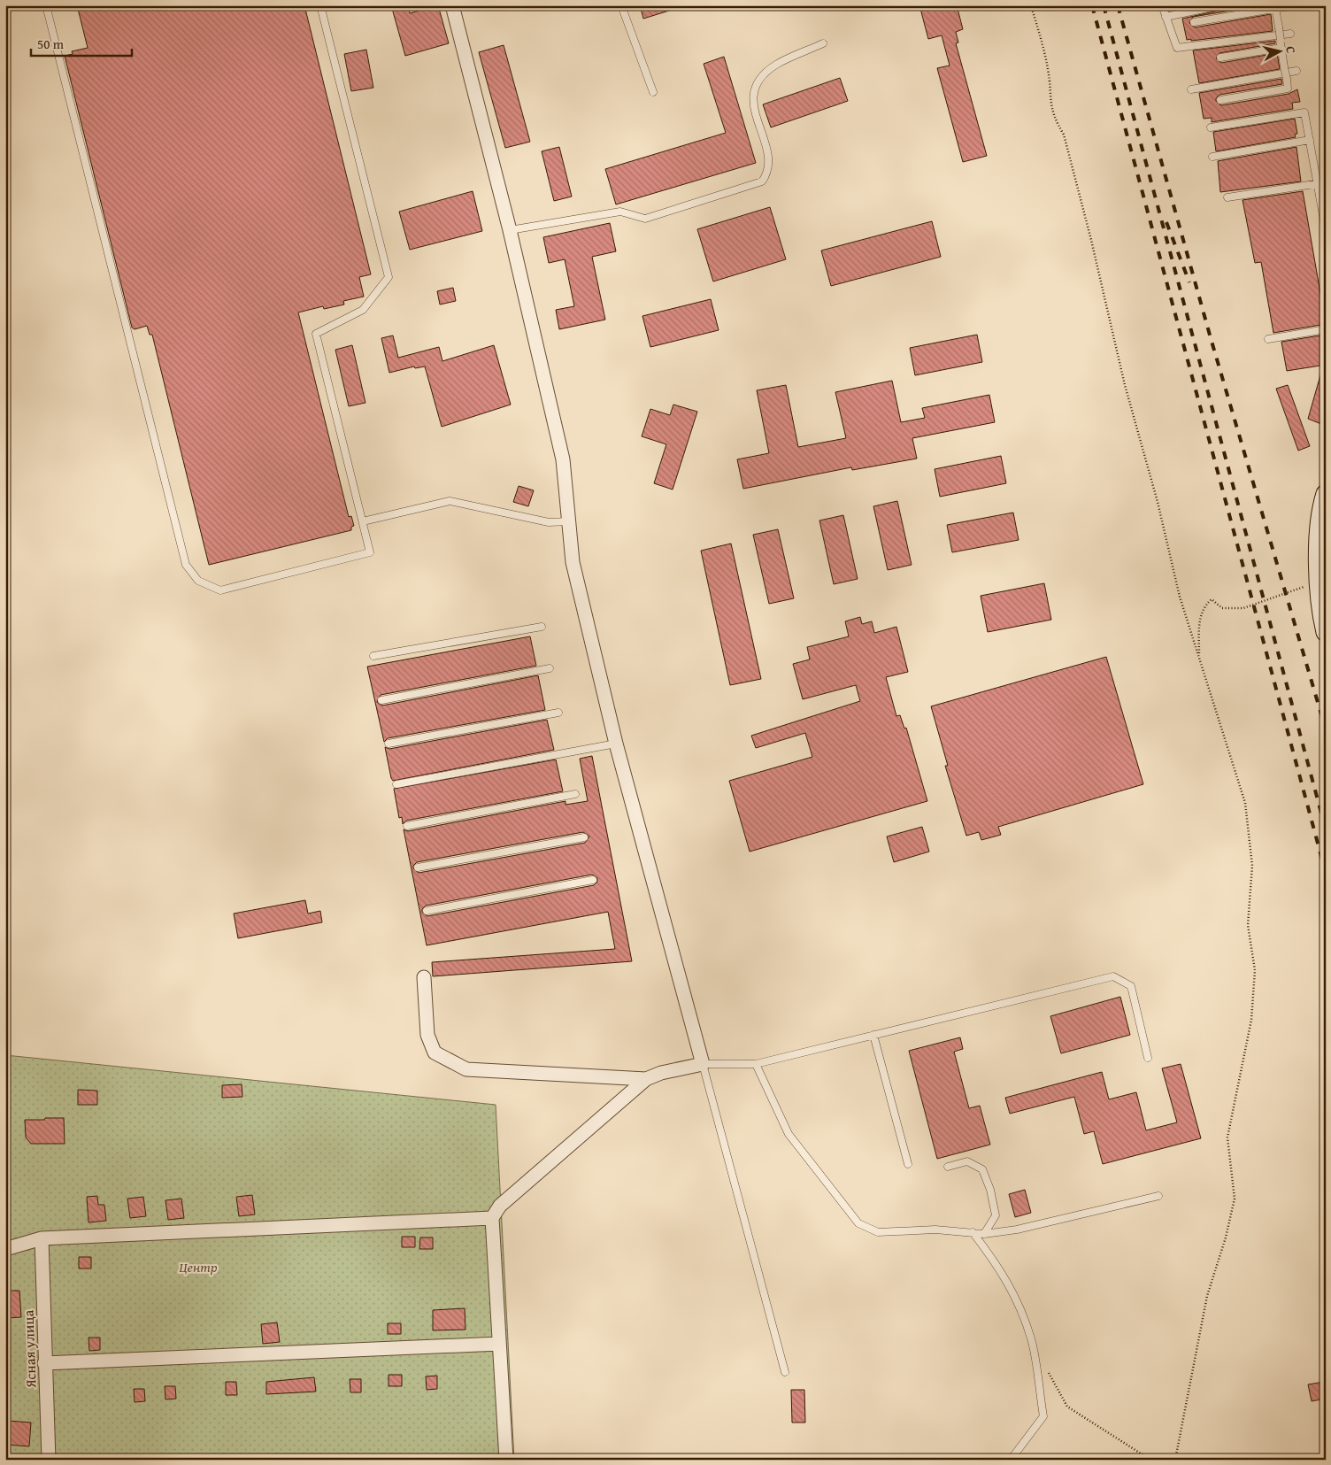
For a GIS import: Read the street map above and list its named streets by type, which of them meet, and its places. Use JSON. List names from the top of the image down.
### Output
{
  "streets": {
    "street": ["Ясная улица"]
  },
  "parks": ["Центр"],
  "scale_bar": "50 m",
  "north": "right"
}
